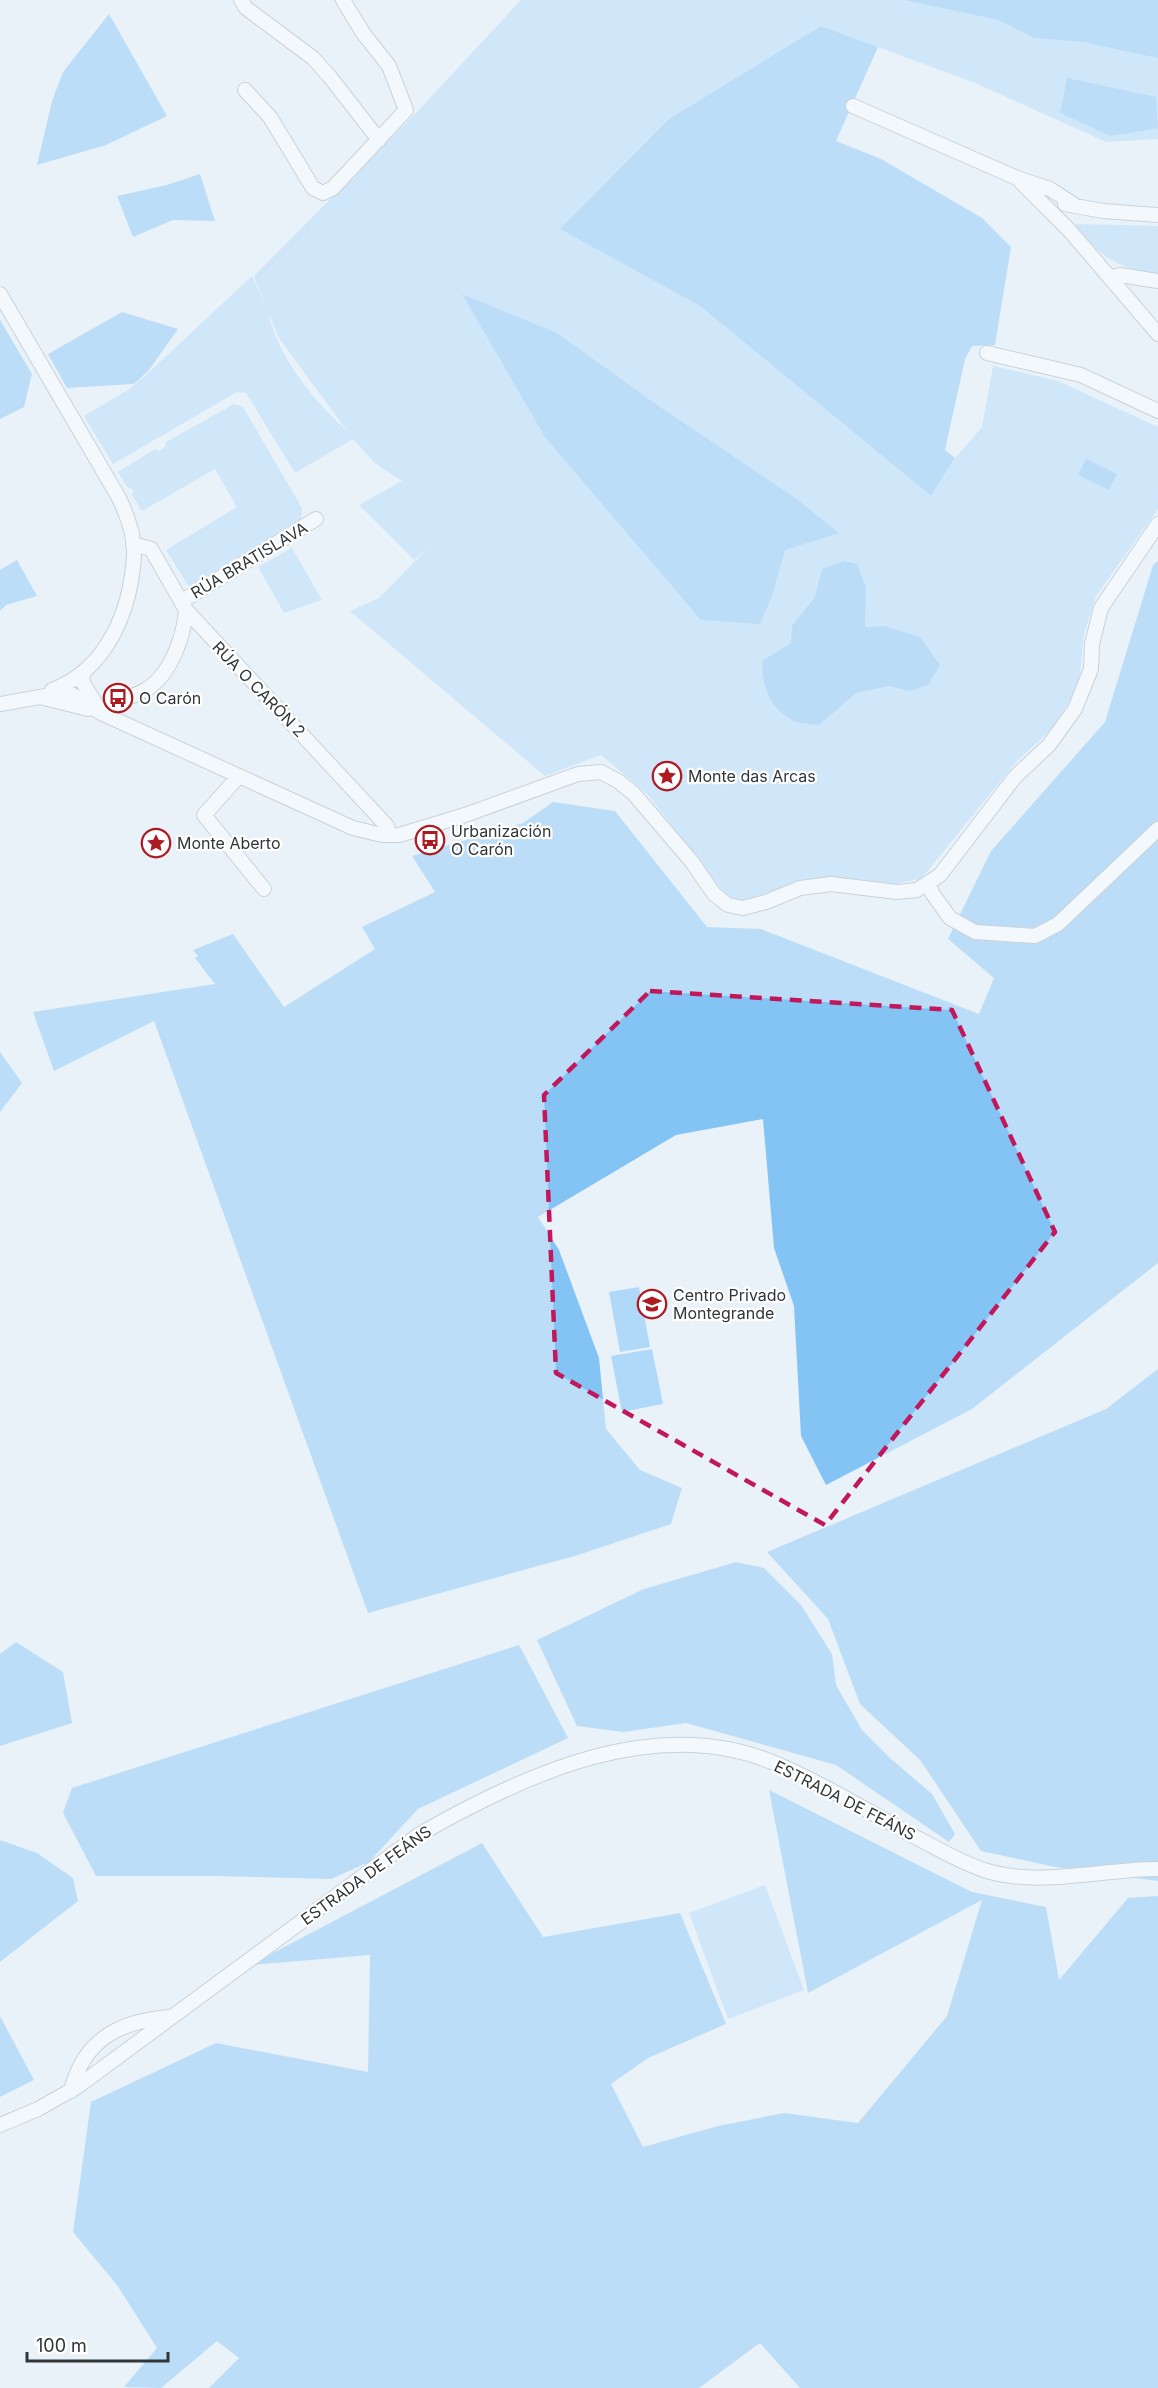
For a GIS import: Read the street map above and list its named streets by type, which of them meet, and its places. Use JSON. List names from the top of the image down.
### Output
{
  "streets": {
    "street": ["RÚA BRATISLAVA", "RÚA O CARÓN 2", "ESTRADA DE FEÁNS"]
  },
  "crossings": [
    ["RÚA BRATISLAVA", "RÚA O CARÓN 2"]
  ],
  "places": {
    "bus stop": ["O Carón", "Urbanización O Carón"],
    "place": ["Monte das Arcas", "Monte Aberto"],
    "school or university": ["Centro Privado Montegrande"]
  },
  "scale_bar": "100 m"
}
